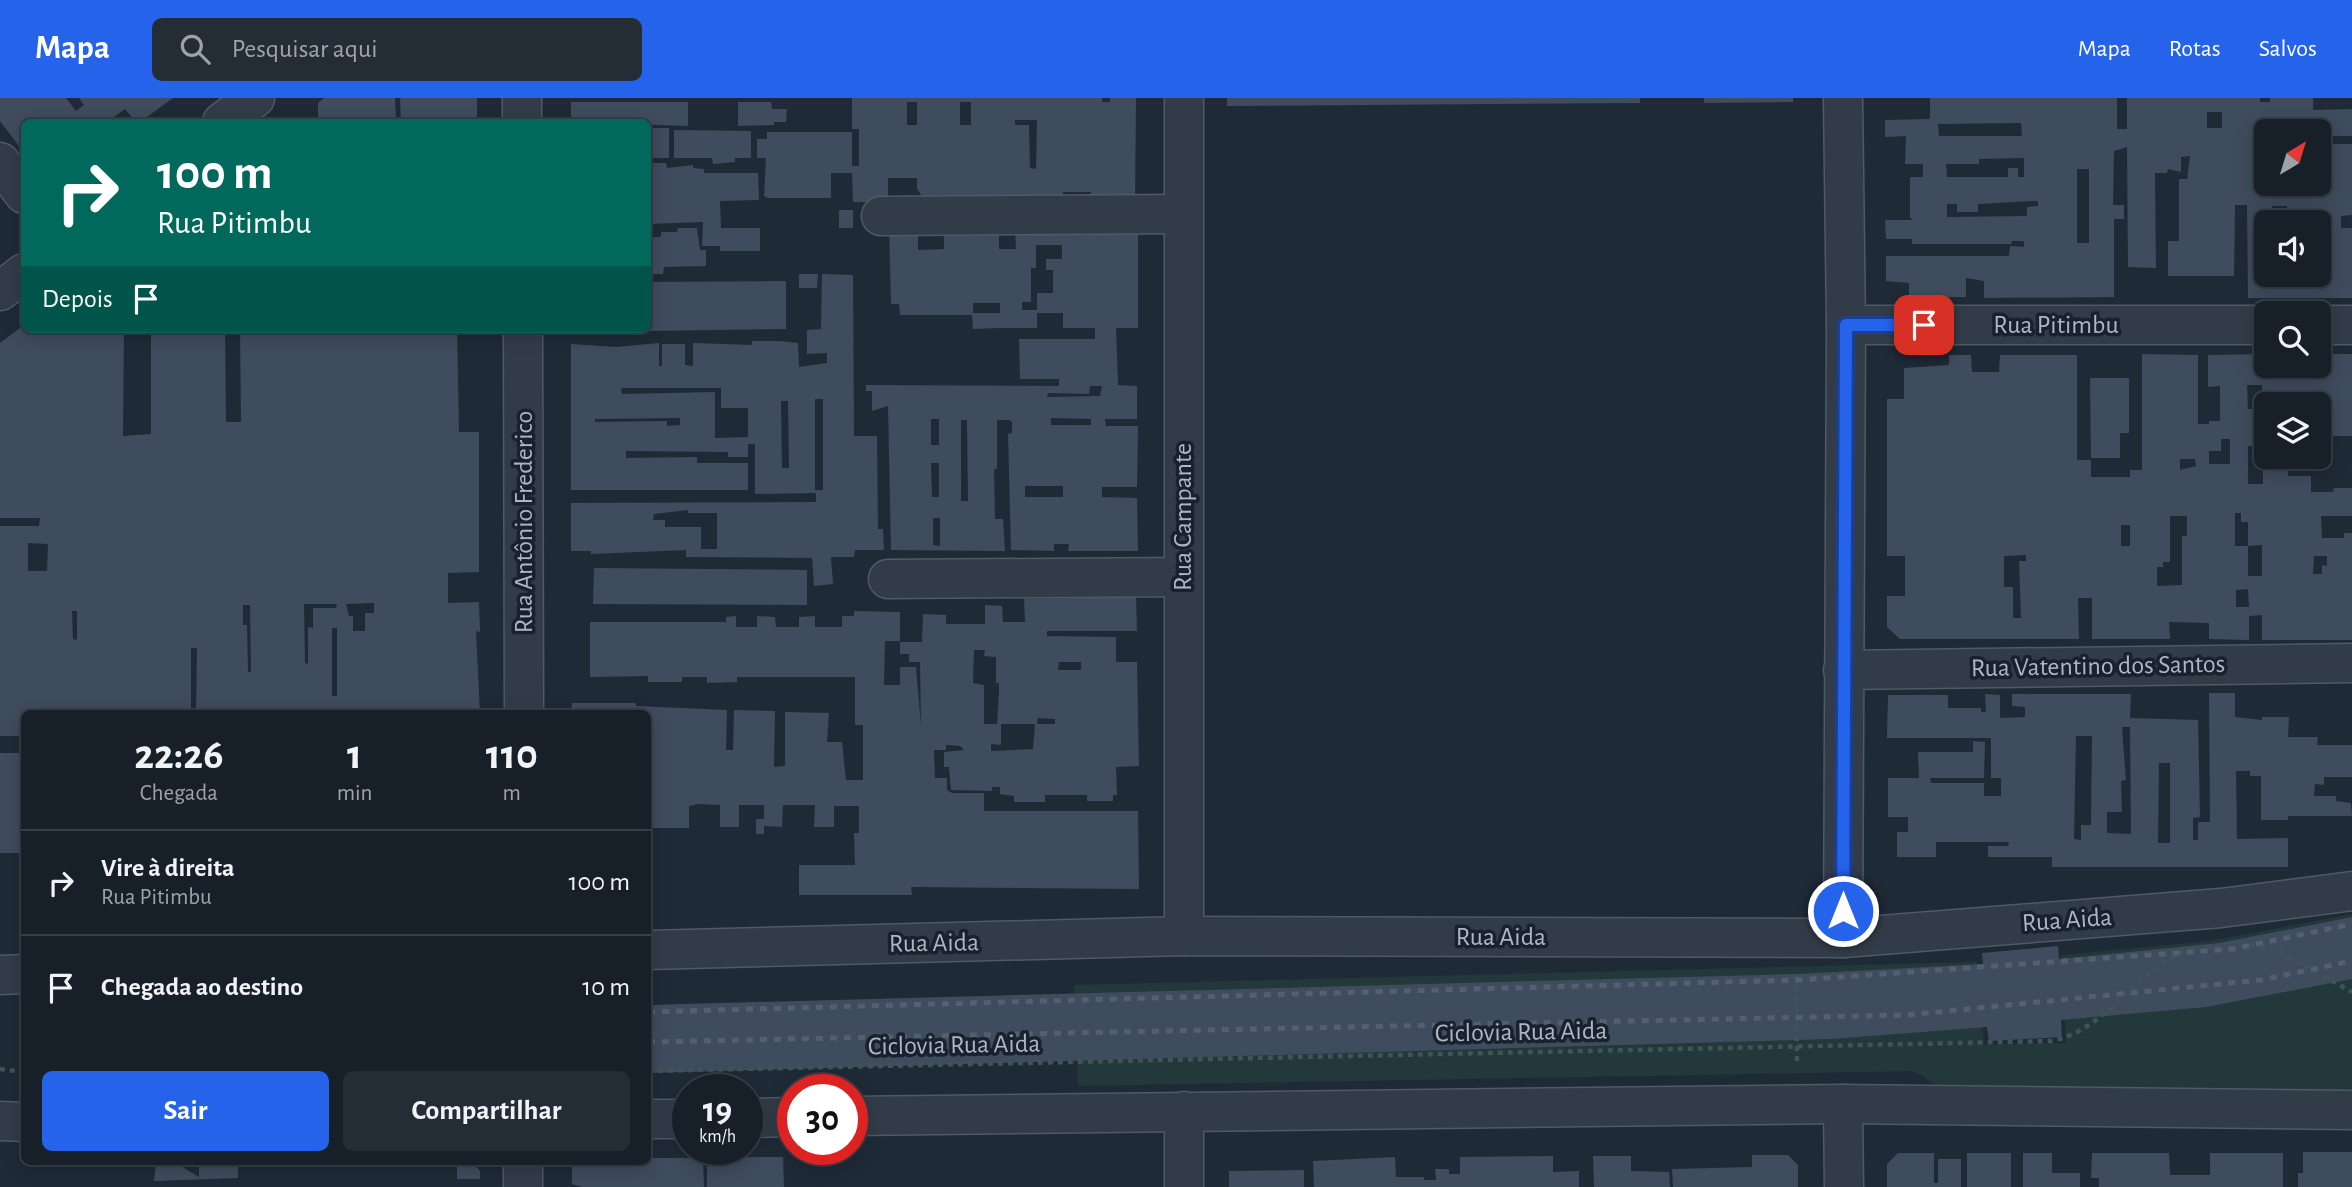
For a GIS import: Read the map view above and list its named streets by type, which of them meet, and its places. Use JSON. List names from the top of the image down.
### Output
{
  "streets": {
    "street": [
      "Rua Pitimbu",
      "Rua Campante",
      "Rua Antônio Frederico",
      "Rua Vatentino dos Santos",
      "Rua Aida"
    ],
    "path": ["Ciclovia Rua Aida"]
  },
  "crossings": [
    ["Rua Campante", "Rua Aida"]
  ],
  "north": "top right",
  "page": {
    "header": "Mapa",
    "search": "Pesquisar aqui",
    "nav": ["Mapa", "Rotas", "Salvos"],
    "turn": ["100 m", "Rua Pitimbu"],
    "then": "Depois",
    "eta": [
      "22:26",
      "Chegada",
      "1",
      "min",
      "110",
      "m"
    ],
    "list": [
      {
        "name": "Vire à direita",
        "note": "Rua Pitimbu",
        "value": "100 m"
      },
      {
        "name": "Chegada ao destino",
        "value": "10 m"
      }
    ],
    "buttons": ["Sair", "Compartilhar"],
    "speed": "19 km/h",
    "limit": "30"
  }
}
